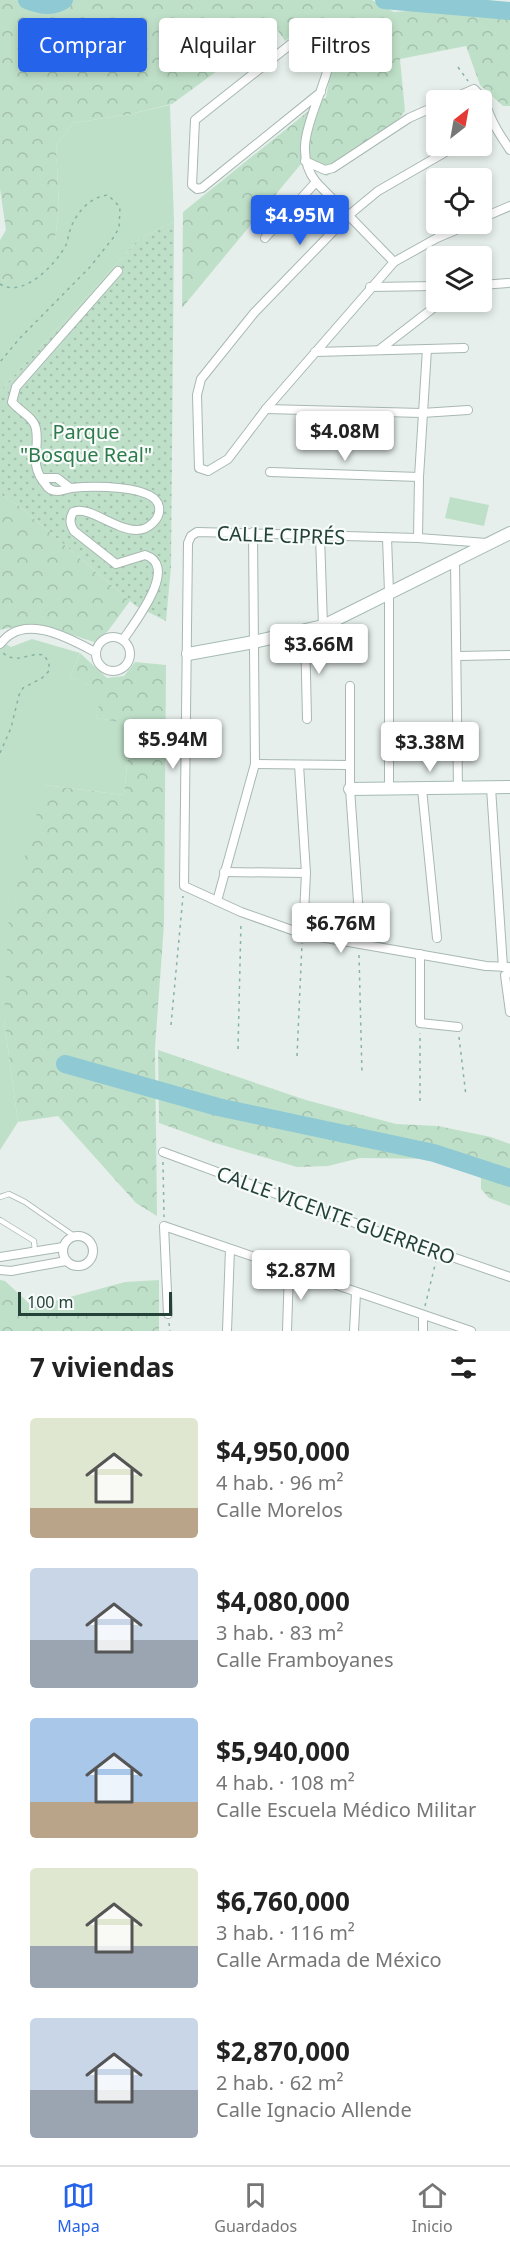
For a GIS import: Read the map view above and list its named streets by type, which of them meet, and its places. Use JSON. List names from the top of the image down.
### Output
{
  "streets": {
    "street": ["CALLE CIPRÉS", "CALLE VICENTE GUERRERO"]
  },
  "parks": ["Parque \"Bosque Real\""],
  "scale_bar": "100 m",
  "north": "top right",
  "page": {
    "chip": ["Comprar", "Alquilar", "Filtros"],
    "price": [
      "$4.95M",
      "$4.08M",
      "$3.66M",
      "$5.94M",
      "$3.38M",
      "$6.76M",
      "$2.87M"
    ],
    "scale": "100 m",
    "heading": "7 viviendas",
    "list": [
      {
        "name": "$4,950,000",
        "note": "4 hab. · 96 m² · Calle Morelos"
      },
      {
        "name": "$4,080,000",
        "note": "3 hab. · 83 m² · Calle Framboyanes"
      },
      {
        "name": "$5,940,000",
        "note": "4 hab. · 108 m² · Calle Escuela Médico Militar"
      },
      {
        "name": "$6,760,000",
        "note": "3 hab. · 116 m² · Calle Armada de México"
      },
      {
        "name": "$2,870,000",
        "note": "2 hab. · 62 m² · Calle Ignacio Allende"
      }
    ],
    "tabs": ["Mapa", "Guardados", "Inicio"]
  }
}
